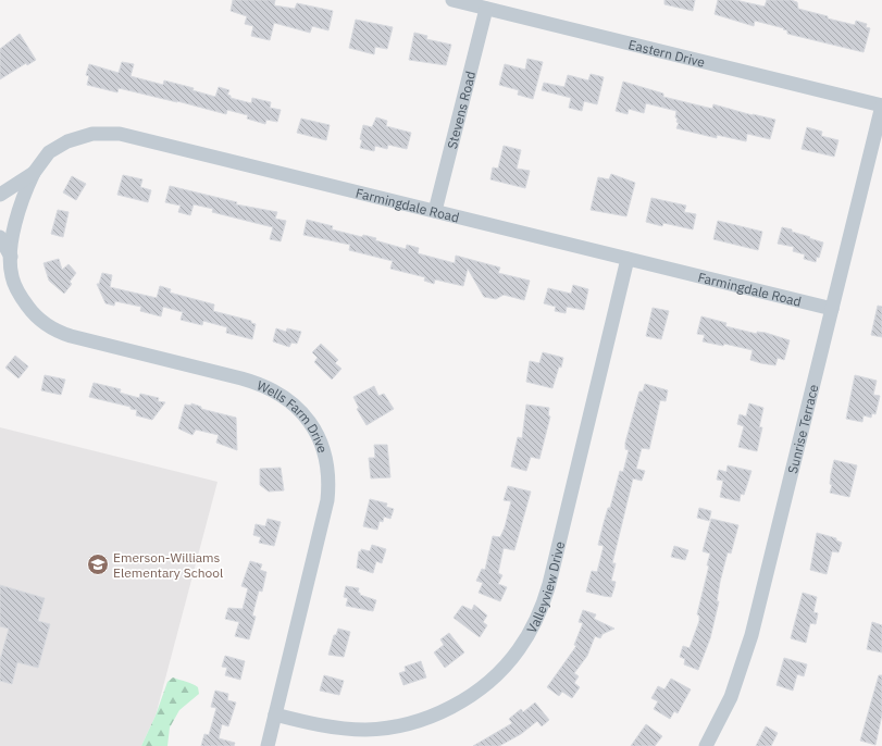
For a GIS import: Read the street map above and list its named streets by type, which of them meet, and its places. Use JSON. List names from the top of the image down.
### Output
{
  "streets": {
    "street": [
      "Eastern Drive",
      "Stevens Road",
      "Farmingdale Road",
      "Wells Farm Drive",
      "Sunrise Terrace",
      "Valleyview Drive"
    ]
  },
  "crossings": [
    ["Eastern Drive", "Stevens Road"],
    ["Eastern Drive", "Sunrise Terrace"],
    ["Stevens Road", "Farmingdale Road"],
    ["Farmingdale Road", "Wells Farm Drive"],
    ["Farmingdale Road", "Sunrise Terrace"],
    ["Farmingdale Road", "Valleyview Drive"],
    ["Wells Farm Drive", "Valleyview Drive"]
  ],
  "places": {
    "school or university": ["Emerson-Williams Elementary School"]
  }
}
